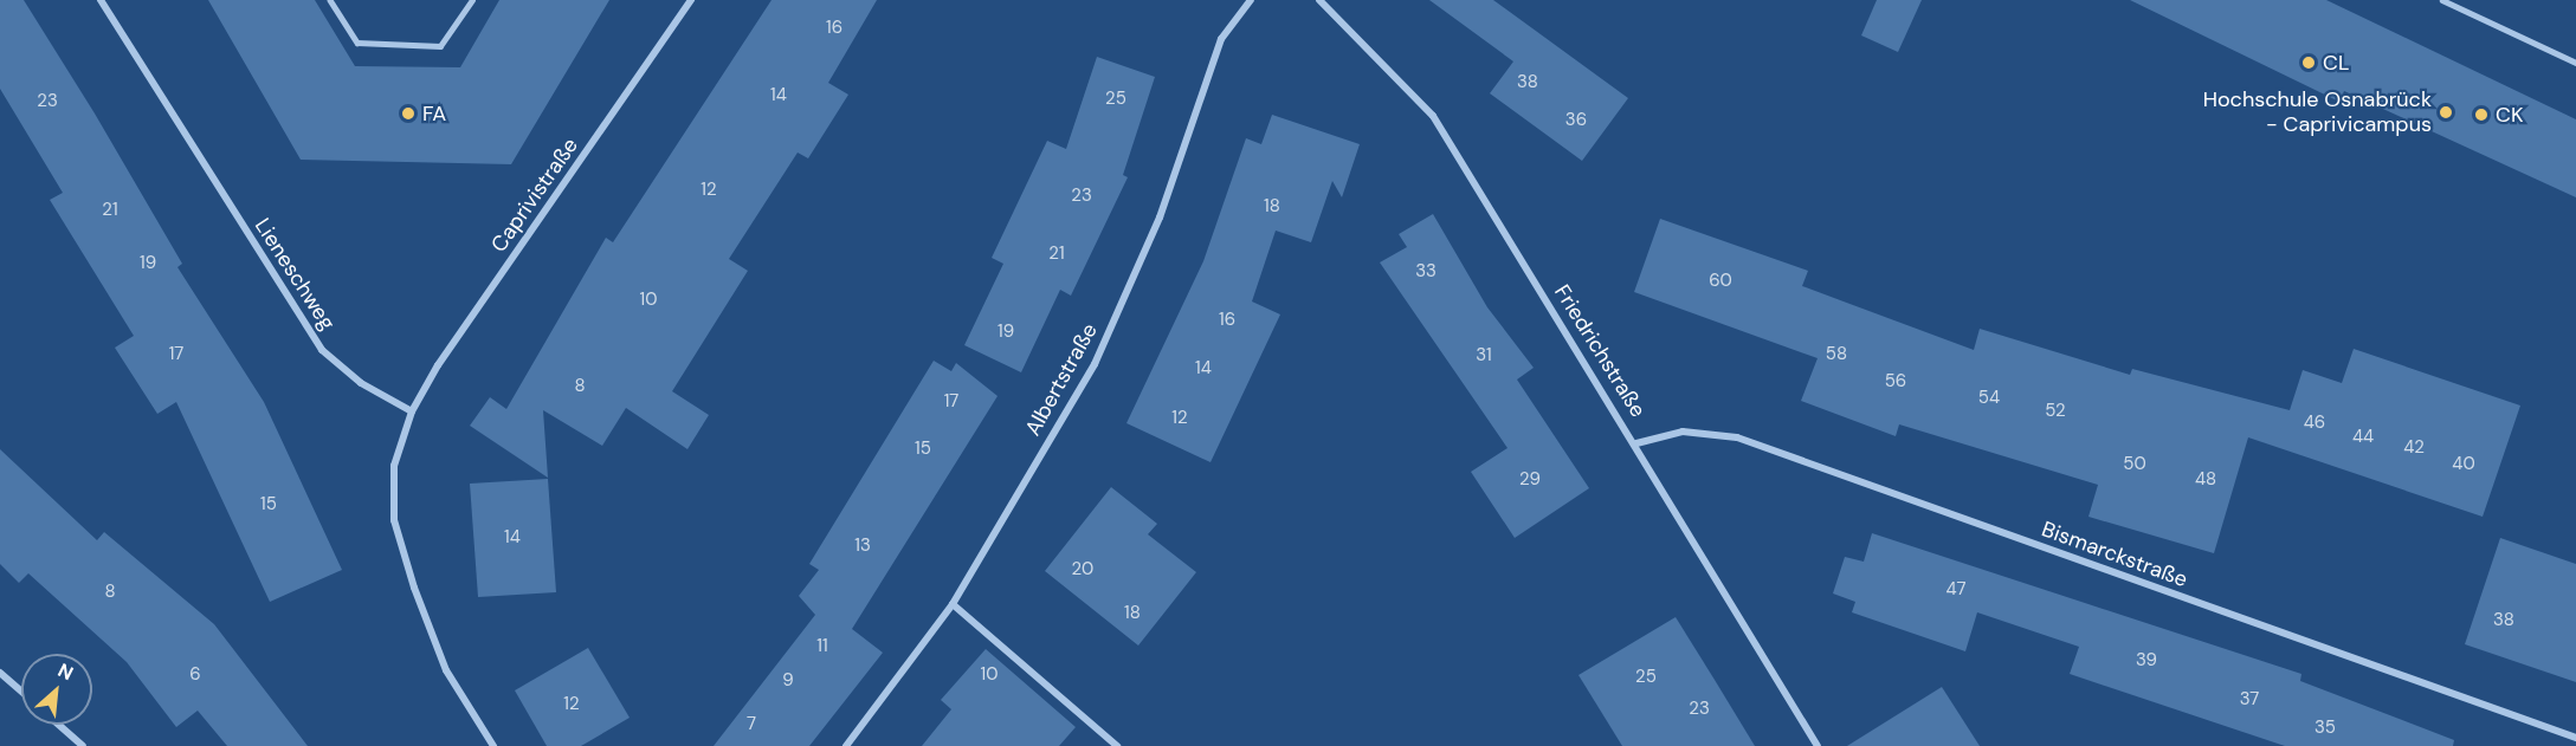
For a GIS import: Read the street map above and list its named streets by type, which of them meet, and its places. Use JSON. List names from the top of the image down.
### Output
{
  "streets": {
    "street": [
      "Caprivistraße",
      "Lieneschweg",
      "Friedrichstraße",
      "Albertstraße",
      "Bismarckstraße"
    ]
  },
  "crossings": [
    ["Caprivistraße", "Lieneschweg"],
    ["Friedrichstraße", "Bismarckstraße"]
  ],
  "places": [
    "CL",
    "Hochschule Osnabrück - Caprivicampus",
    "FA",
    "CK"
  ],
  "house_numbers": [
    "16",
    "38",
    "14",
    "25",
    "23",
    "36",
    "12",
    "23",
    "18",
    "21",
    "21",
    "19",
    "33",
    "60",
    "10",
    "16",
    "19",
    "17",
    "58",
    "31",
    "14",
    "56",
    "8",
    "54",
    "17",
    "52",
    "12",
    "46",
    "44",
    "42",
    "15",
    "50",
    "40",
    "29",
    "48",
    "15",
    "14",
    "13",
    "20",
    "47",
    "8",
    "18",
    "38",
    "11",
    "39",
    "6",
    "10",
    "25",
    "9",
    "37",
    "12",
    "23",
    "7",
    "35"
  ],
  "north": "top right"
}
